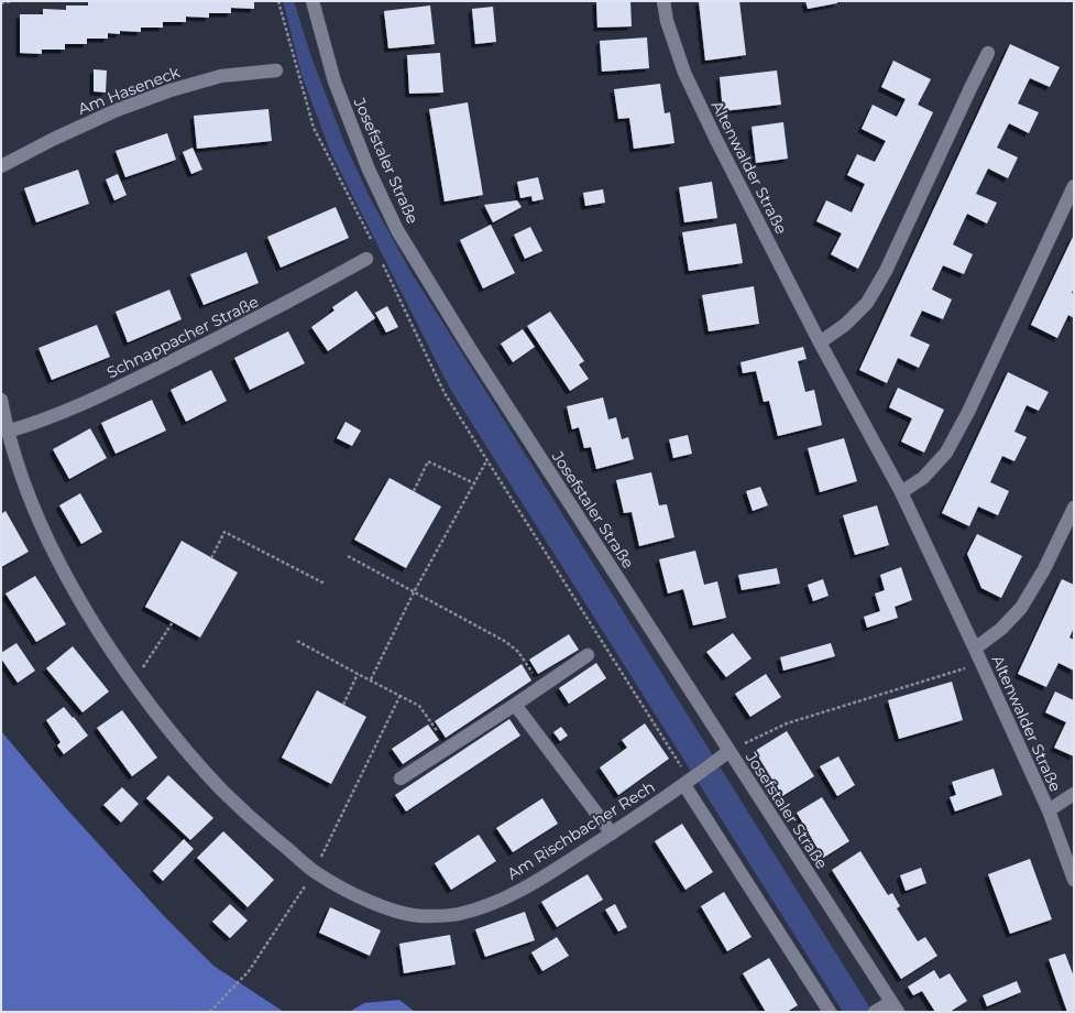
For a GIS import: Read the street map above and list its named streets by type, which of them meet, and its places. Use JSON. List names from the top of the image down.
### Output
{
  "streets": {
    "street": [
      "Am Haseneck",
      "Josefstaler Straße",
      "Altenwalder Straße",
      "Schnappacher Straße",
      "Am Rischbacher Rech"
    ]
  },
  "crossings": [
    ["Josefstaler Straße", "Am Rischbacher Rech"],
    ["Schnappacher Straße", "Am Rischbacher Rech"]
  ]
}
